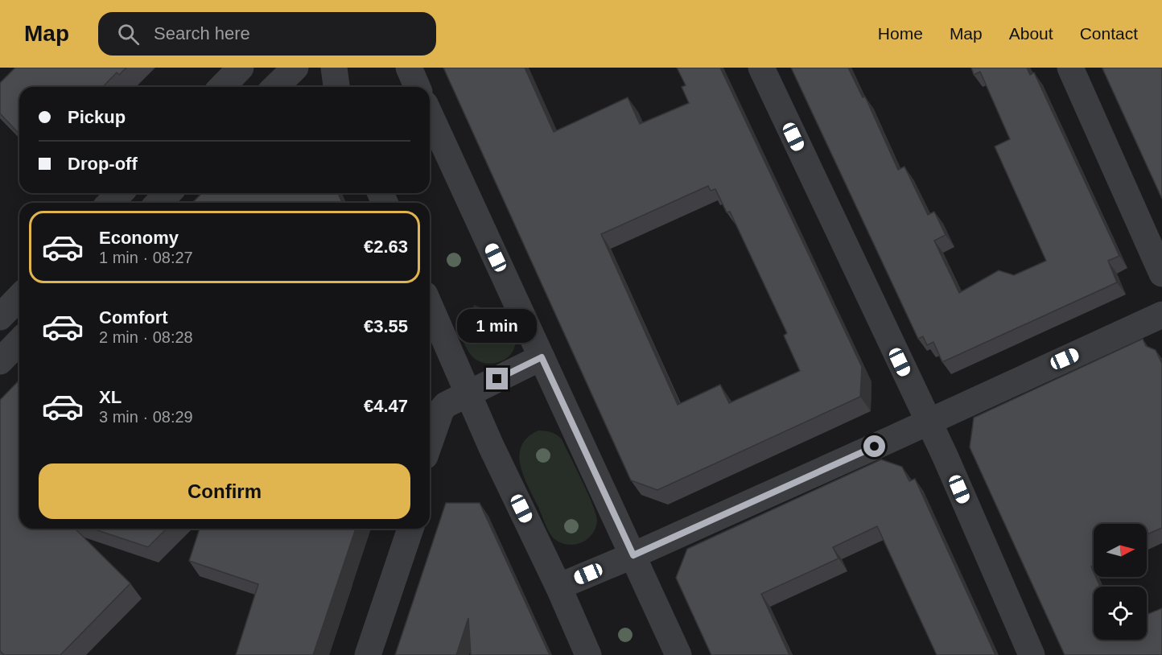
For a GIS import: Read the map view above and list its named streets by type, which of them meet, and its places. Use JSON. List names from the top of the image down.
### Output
{
  "north": "right",
  "page": {
    "header": "Map",
    "search": "Search here",
    "nav": [
      "Home",
      "Map",
      "About",
      "Contact"
    ],
    "banner": ["Pickup", "Drop-off"],
    "list": [
      {
        "name": "Economy",
        "note": "1 min · 08:27",
        "value": "€2.63"
      },
      {
        "name": "Comfort",
        "note": "2 min · 08:28",
        "value": "€3.55"
      },
      {
        "name": "XL",
        "note": "3 min · 08:29",
        "value": "€4.47"
      }
    ],
    "bubble": "1 min",
    "buttons": "Confirm"
  }
}
